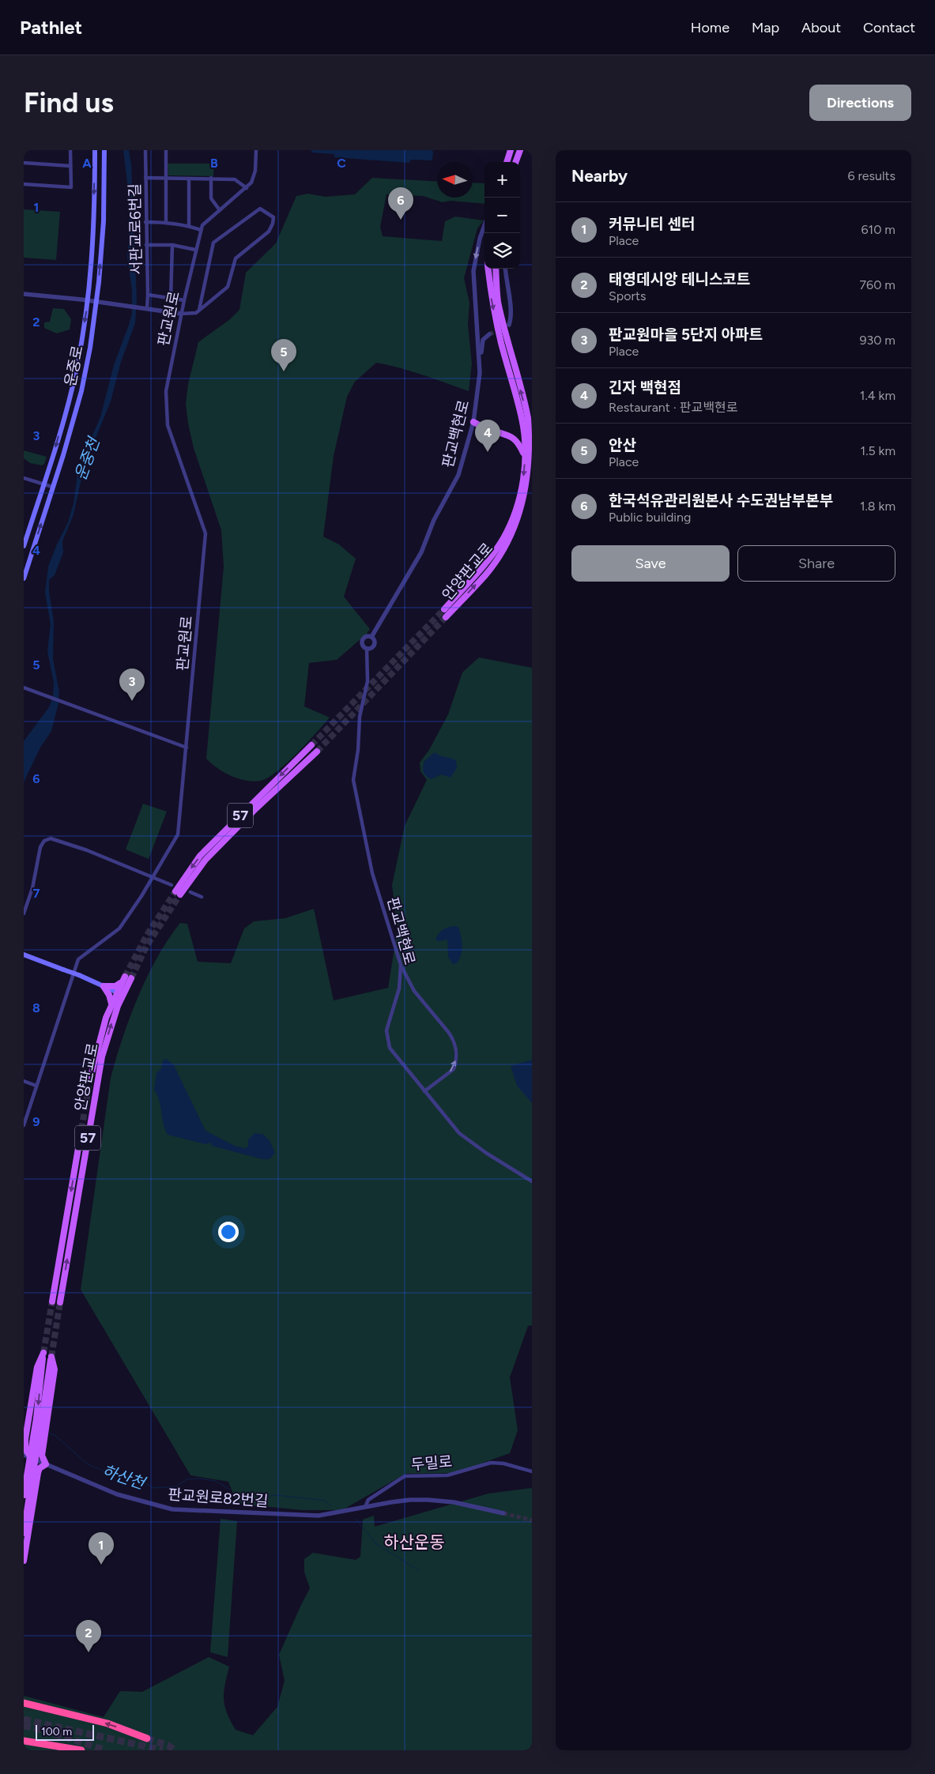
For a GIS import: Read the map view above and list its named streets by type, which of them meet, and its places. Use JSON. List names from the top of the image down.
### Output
{
  "streets": {
    "main road": ["운중로", "안양판교로", "57"],
    "street": [
      "서판교로6번길",
      "판교원로",
      "판교백현로",
      "두밀로",
      "판교원로82번길"
    ]
  },
  "crossings": [
    ["두밀로", "판교원로82번길"]
  ],
  "districts": ["하산운동"],
  "water": ["운중천", "하산천"],
  "scale_bar": "100 m",
  "north": "left",
  "page": {
    "header": "Pathlet",
    "nav": [
      "Home",
      "Map",
      "About",
      "Contact"
    ],
    "buttons": [
      "Directions",
      ["Save", "Share"]
    ],
    "title": "Find us",
    "heading": ["Nearby", "6 results"],
    "map_buttons": ["+", "−"],
    "pins": [
      "6",
      "5",
      "4",
      "3",
      "1",
      "2"
    ],
    "list": [
      {
        "mark": "1",
        "name": "커뮤니티 센터",
        "note": "Place",
        "value": "610 m"
      },
      {
        "mark": "2",
        "name": "태영데시앙 테니스코트",
        "note": "Sports",
        "value": "760 m"
      },
      {
        "mark": "3",
        "name": "판교원마을 5단지 아파트",
        "note": "Place",
        "value": "930 m"
      },
      {
        "mark": "4",
        "name": "긴자 백현점",
        "note": "Restaurant · 판교백현로",
        "value": "1.4 km"
      },
      {
        "mark": "5",
        "name": "안산",
        "note": "Place",
        "value": "1.5 km"
      },
      {
        "mark": "6",
        "name": "한국석유관리원본사 수도권남부본부",
        "note": "Public building",
        "value": "1.8 km"
      }
    ],
    "scale": "100 m"
  },
  "grid": {
    "columns": ["A", "B", "C"],
    "rows": [
      "1",
      "2",
      "3",
      "4",
      "5",
      "6",
      "7",
      "8",
      "9"
    ]
  }
}
